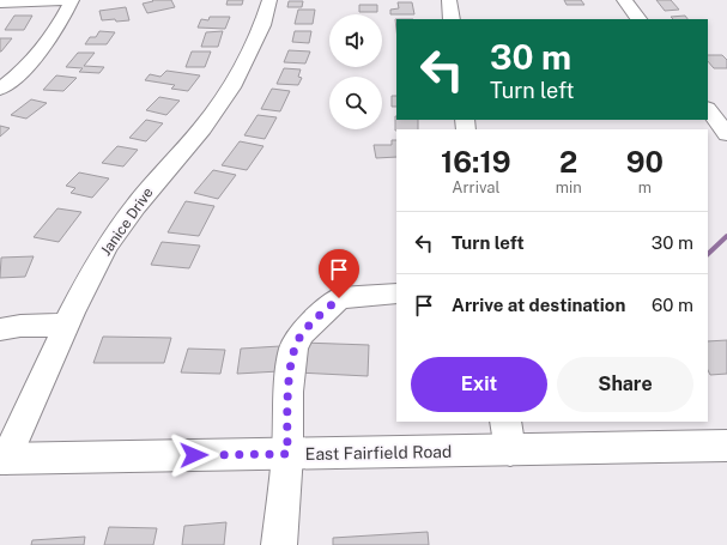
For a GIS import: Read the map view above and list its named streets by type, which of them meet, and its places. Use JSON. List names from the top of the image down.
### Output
{
  "streets": {
    "main road": ["East Fairfield Road"],
    "street": ["Janice Drive"]
  },
  "crossings": [
    ["Janice Drive", "East Fairfield Road"]
  ],
  "page": {
    "turn": ["30 m", "Turn left"],
    "eta": [
      "16:19",
      "Arrival",
      "2",
      "min",
      "90",
      "m"
    ],
    "list": [
      {
        "name": "Turn left",
        "value": "30 m"
      },
      {
        "name": "Arrive at destination",
        "value": "60 m"
      }
    ],
    "buttons": ["Exit", "Share"]
  }
}
